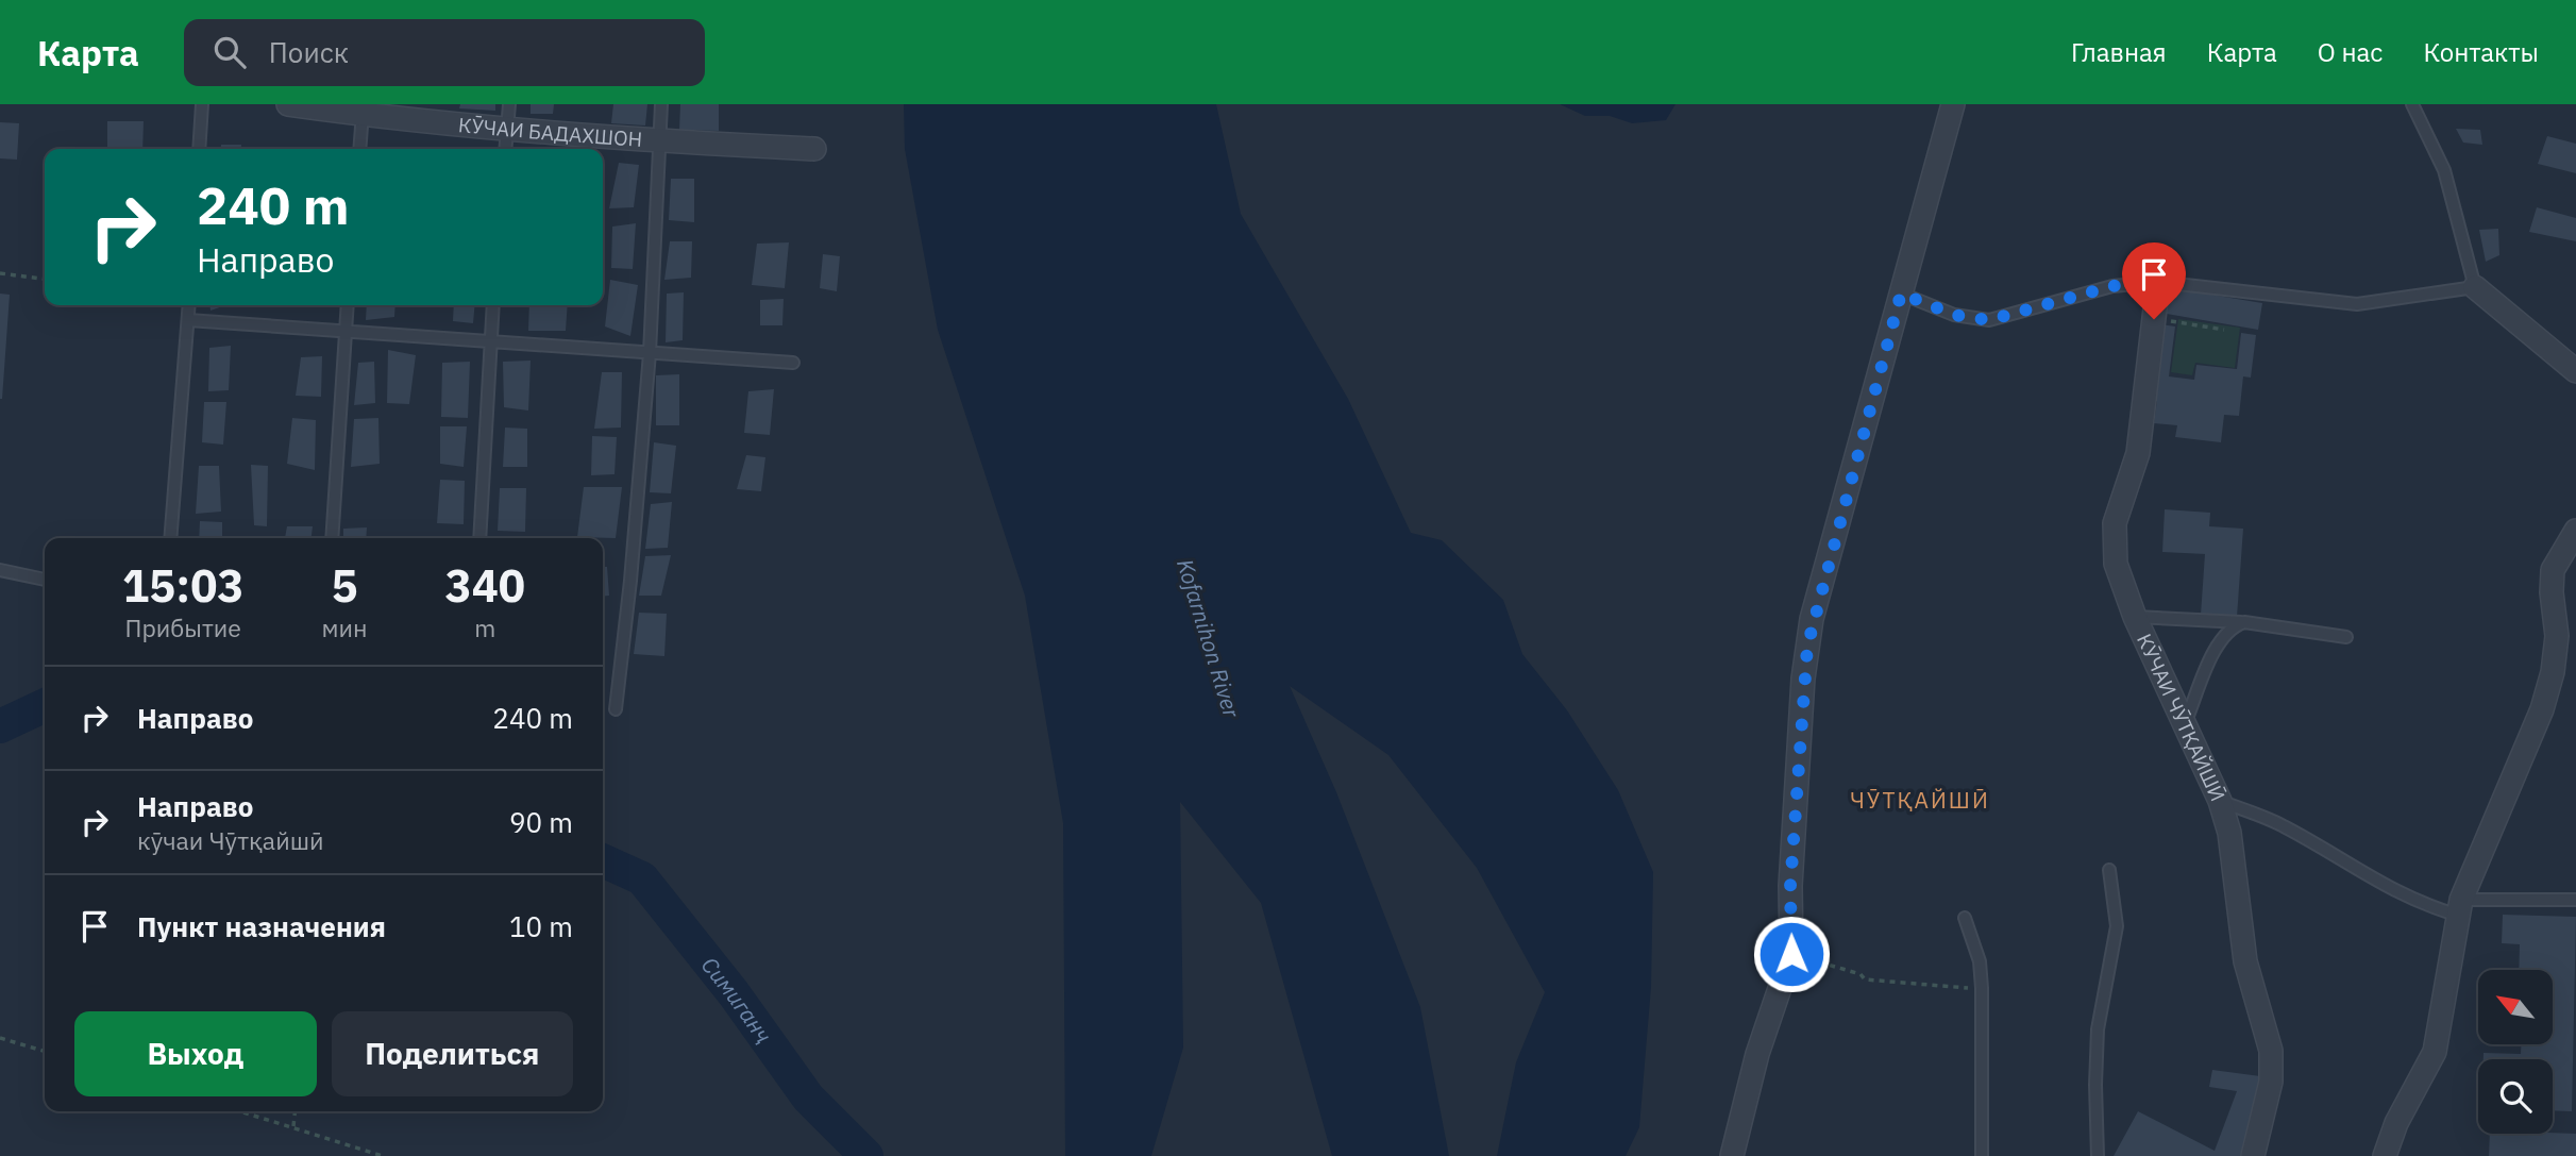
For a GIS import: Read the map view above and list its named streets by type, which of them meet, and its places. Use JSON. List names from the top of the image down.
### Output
{
  "streets": {
    "street": ["КӮЧАИ БАДАХШОН", "КӮЧАИ ЧӮТҚАЙШӢ"]
  },
  "districts": ["ЧӮТҚАЙШӢ"],
  "water": ["Kofarnihon River", "Симиганҷ"],
  "north": "top left",
  "page": {
    "header": "Карта",
    "search": "Поиск",
    "nav": [
      "Главная",
      "Карта",
      "О нас",
      "Контакты"
    ],
    "turn": ["240 m", "Направо"],
    "eta": [
      "15:03",
      "Прибытие",
      "5",
      "мин",
      "340",
      "m"
    ],
    "list": [
      {
        "name": "Направо",
        "value": "240 m"
      },
      {
        "name": "Направо",
        "note": "кӯчаи Чӯтқайшӣ",
        "value": "90 m"
      },
      {
        "name": "Пункт назначения",
        "value": "10 m"
      }
    ],
    "buttons": ["Выход", "Поделиться"]
  }
}
